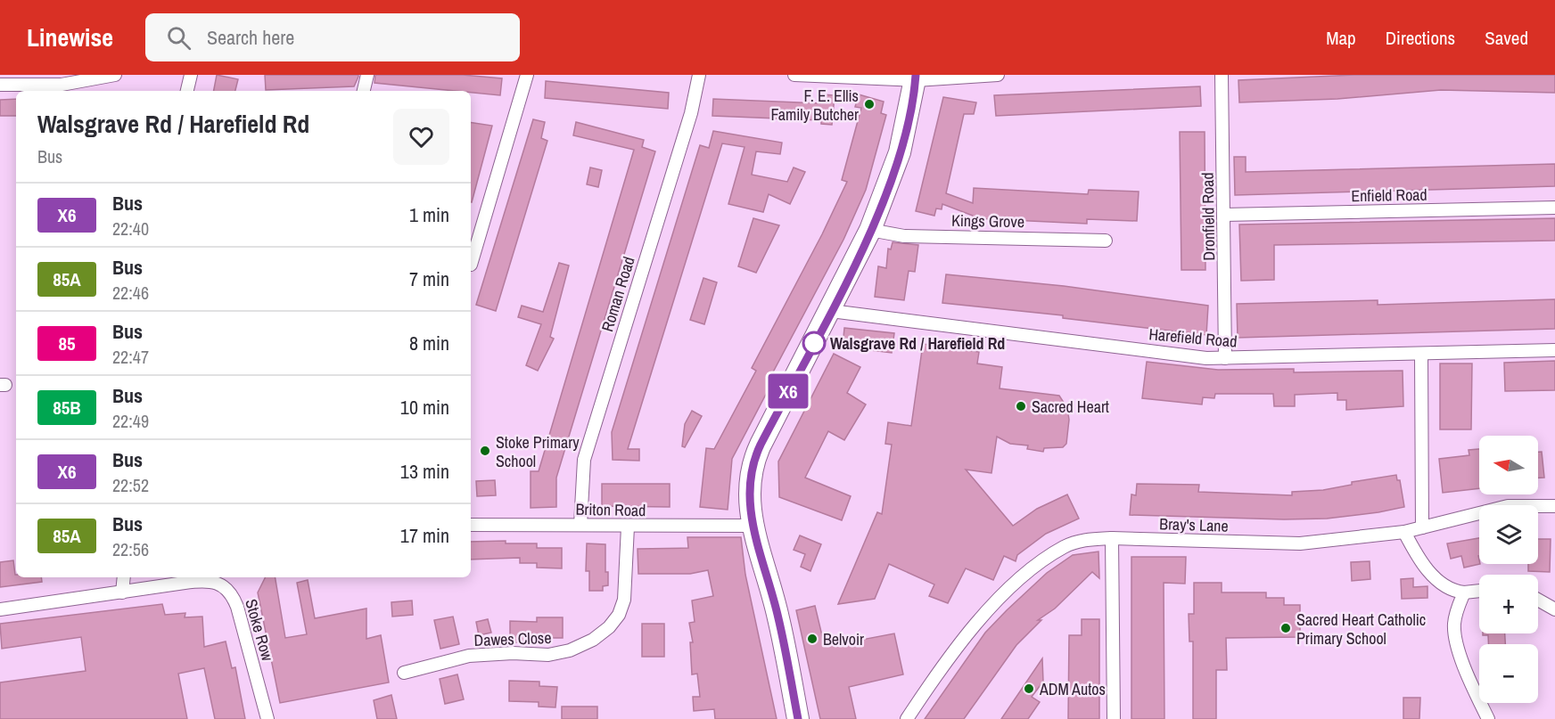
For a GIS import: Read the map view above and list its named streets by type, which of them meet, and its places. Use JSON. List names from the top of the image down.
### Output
{
  "streets": {
    "street": [
      "Enfield Road",
      "Dronfield Road",
      "Kings Grove",
      "Roman Road",
      "Harefield Road",
      "Briton Road",
      "Bray's Lane",
      "Stoke Row",
      "Dawes Close"
    ]
  },
  "crossings": [
    ["Enfield Road", "Dronfield Road"],
    ["Dronfield Road", "Harefield Road"],
    ["Roman Road", "Briton Road"],
    ["Briton Road", "Dawes Close"]
  ],
  "places": [
    "F. E. Ellis Family Butcher",
    "Walsgrave Rd / Harefield Rd",
    "Sacred Heart",
    "Stoke Primary School",
    "Sacred Heart Catholic Primary School",
    "Belvoir",
    "ADM Autos"
  ],
  "lines": ["bus line X6"],
  "north": "left",
  "page": {
    "header": "Linewise",
    "search": "Search here",
    "nav": ["Map", "Directions", "Saved"],
    "on_map": "X6",
    "heading": ["Walsgrave Rd / Harefield Rd", "Bus"],
    "list": [
      {
        "mark": "X6",
        "name": "Bus",
        "note": "22:40",
        "value": "1 min"
      },
      {
        "mark": "85A",
        "name": "Bus",
        "note": "22:46",
        "value": "7 min"
      },
      {
        "mark": "85",
        "name": "Bus",
        "note": "22:47",
        "value": "8 min"
      },
      {
        "mark": "85B",
        "name": "Bus",
        "note": "22:49",
        "value": "10 min"
      },
      {
        "mark": "X6",
        "name": "Bus",
        "note": "22:52",
        "value": "13 min"
      },
      {
        "mark": "85A",
        "name": "Bus",
        "note": "22:56",
        "value": "17 min"
      }
    ],
    "map_buttons": ["+", "−"]
  }
}
